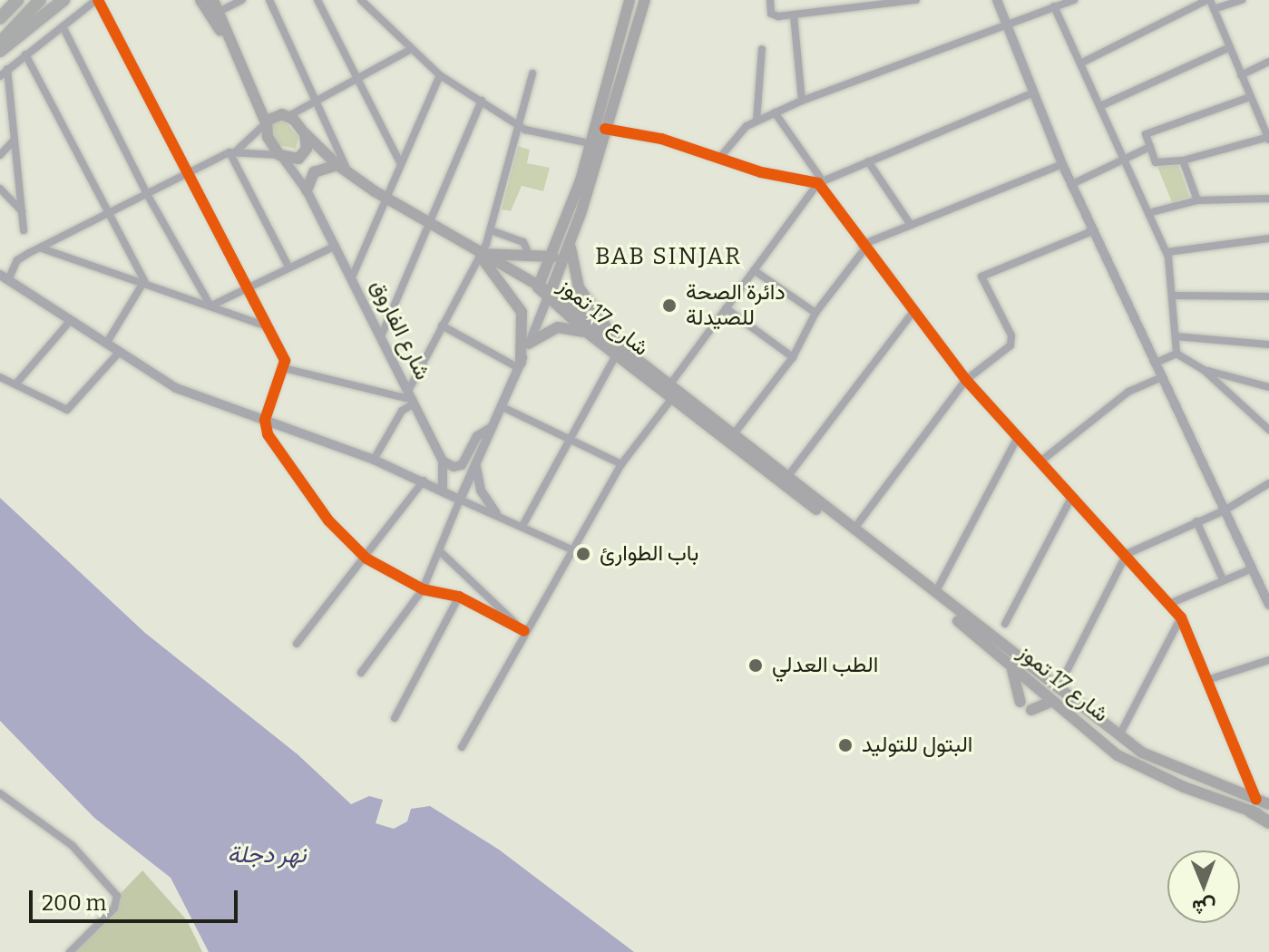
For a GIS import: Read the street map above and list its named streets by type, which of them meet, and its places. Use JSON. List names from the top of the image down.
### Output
{
  "streets": {
    "main road": ["شارع 17 تموز", "شارع الفاروق"]
  },
  "crossings": [
    ["شارع 17 تموز", "شارع الفاروق"]
  ],
  "districts": ["BAB SINJAR"],
  "water": ["نهر دجلة"],
  "places": [
    "دائرة الصحة للصيدلة",
    "باب الطوارئ",
    "الطب العدلي",
    "البتول للتوليد"
  ],
  "scale_bar": "200 m",
  "north": "bottom"
}
